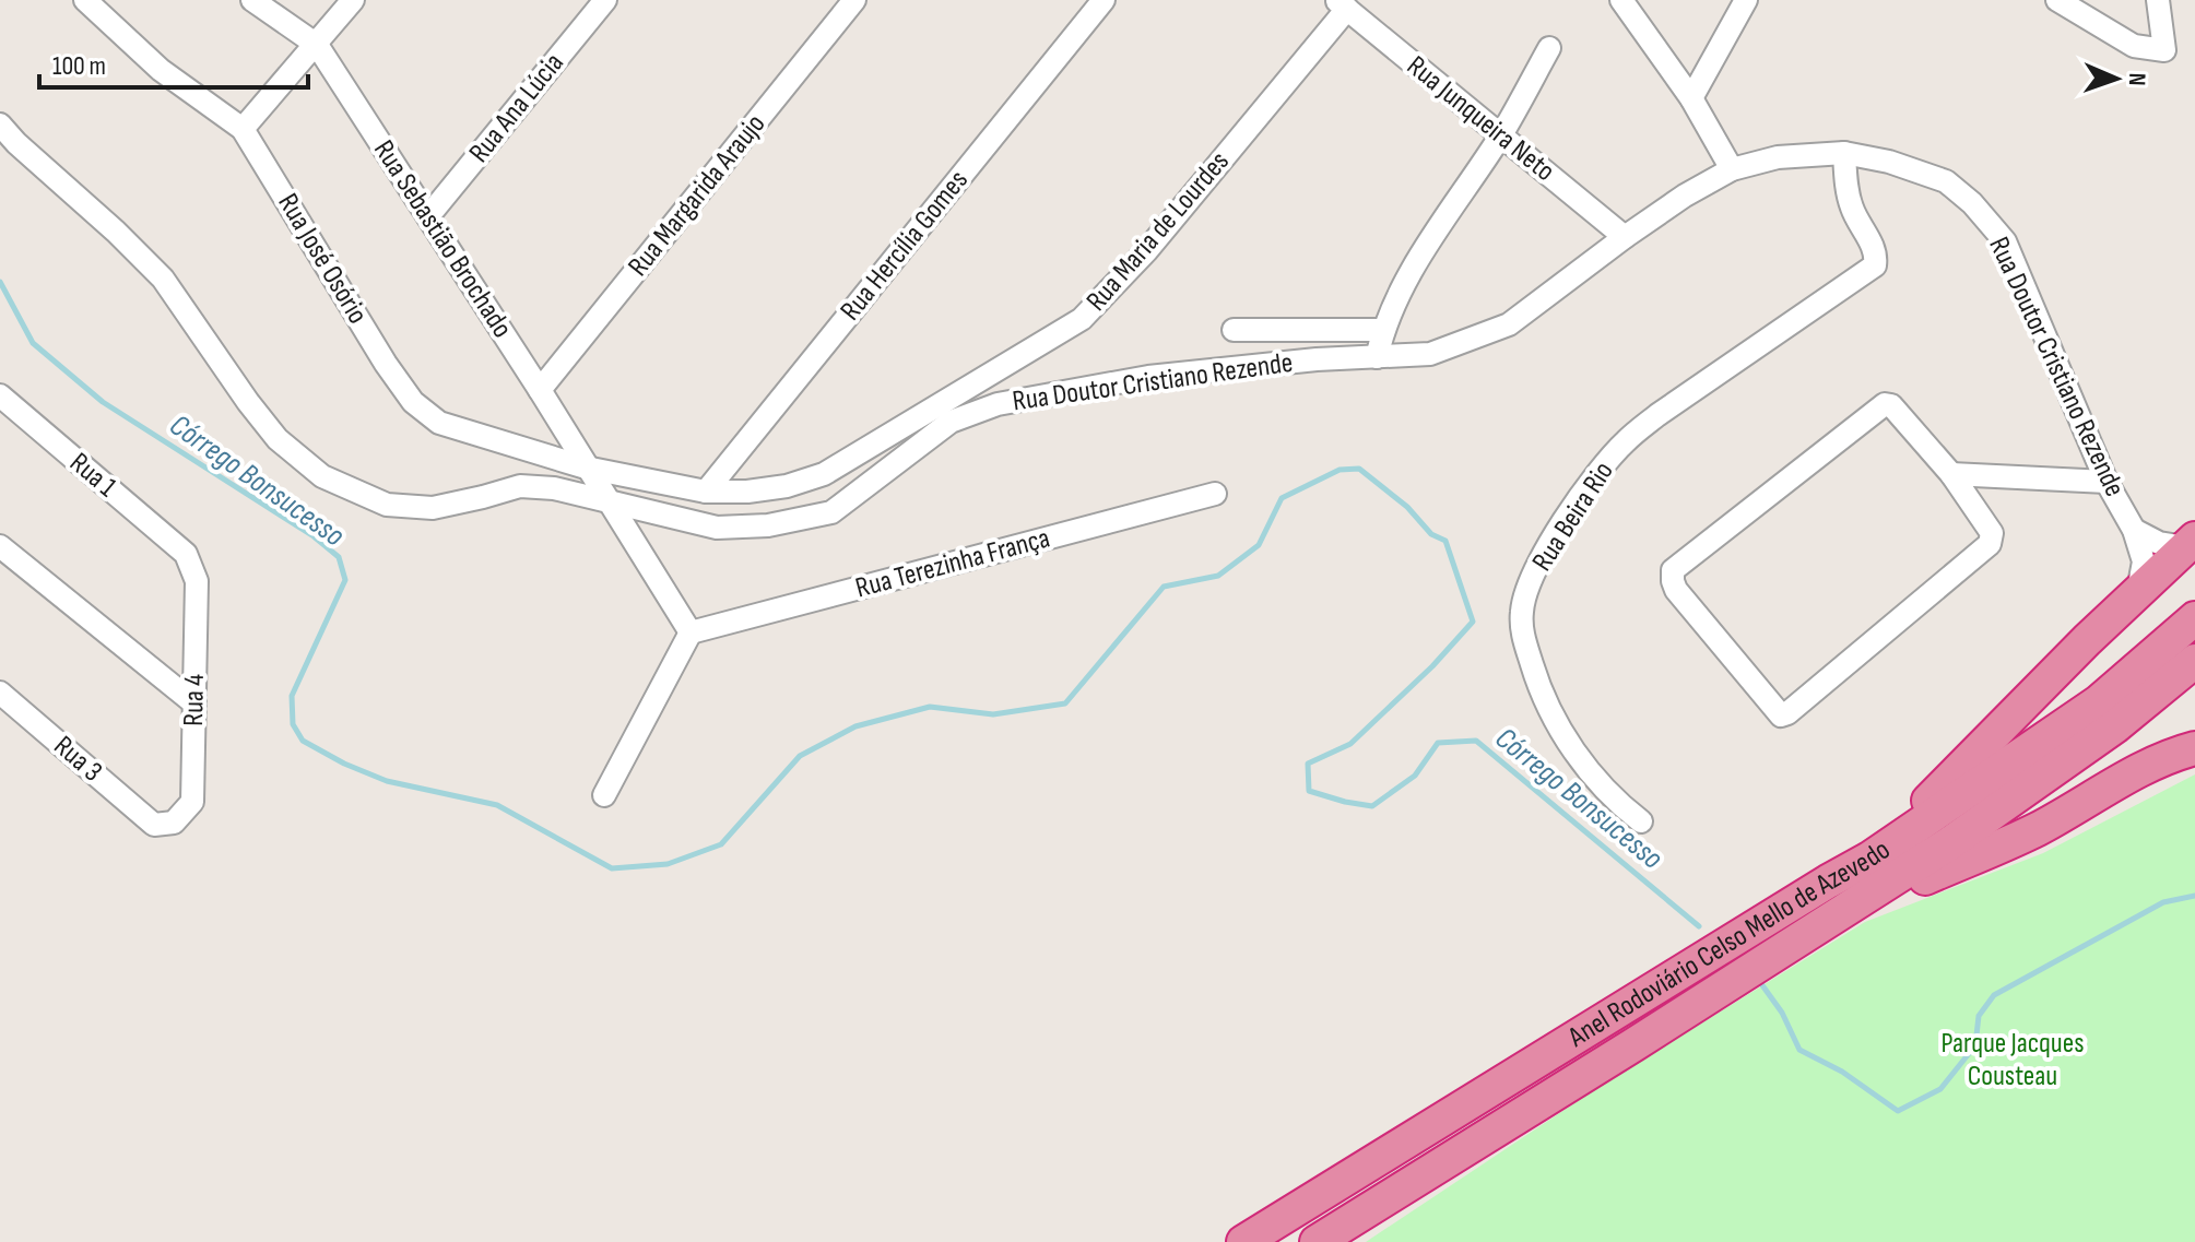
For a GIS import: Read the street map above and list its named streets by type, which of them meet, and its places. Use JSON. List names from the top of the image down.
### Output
{
  "streets": {
    "highway": ["Anel Rodoviário Celso Mello de Azevedo"],
    "street": [
      "Rua Ana Lúcia",
      "Rua Junqueira Neto",
      "Rua Margarida Araujo",
      "Rua Maria de Lourdes",
      "Rua Sebastião Brochado",
      "Rua Hercília Gomes",
      "Rua José Osório",
      "Rua Doutor Cristiano Rezende",
      "Rua 1",
      "Rua Beira Rio",
      "Rua Terezinha França",
      "Rua 4",
      "Rua 3"
    ]
  },
  "crossings": [
    ["Rua Ana Lúcia", "Rua Sebastião Brochado"],
    ["Rua Junqueira Neto", "Rua Maria de Lourdes"],
    ["Rua Junqueira Neto", "Rua Doutor Cristiano Rezende"],
    ["Rua Margarida Araujo", "Rua Sebastião Brochado"],
    ["Rua Maria de Lourdes", "Rua Sebastião Brochado"],
    ["Rua Maria de Lourdes", "Rua Hercília Gomes"],
    ["Rua Maria de Lourdes", "Rua José Osório"],
    ["Rua Sebastião Brochado", "Rua José Osório"],
    ["Rua Sebastião Brochado", "Rua Doutor Cristiano Rezende"],
    ["Rua Sebastião Brochado", "Rua Terezinha França"],
    ["Rua Doutor Cristiano Rezende", "Rua Beira Rio"],
    ["Rua 1", "Rua 4"],
    ["Rua 4", "Rua 3"]
  ],
  "water": ["Córrego Bonsucesso"],
  "parks": ["Parque Jacques Cousteau"],
  "scale_bar": "100 m",
  "north": "right"
}
